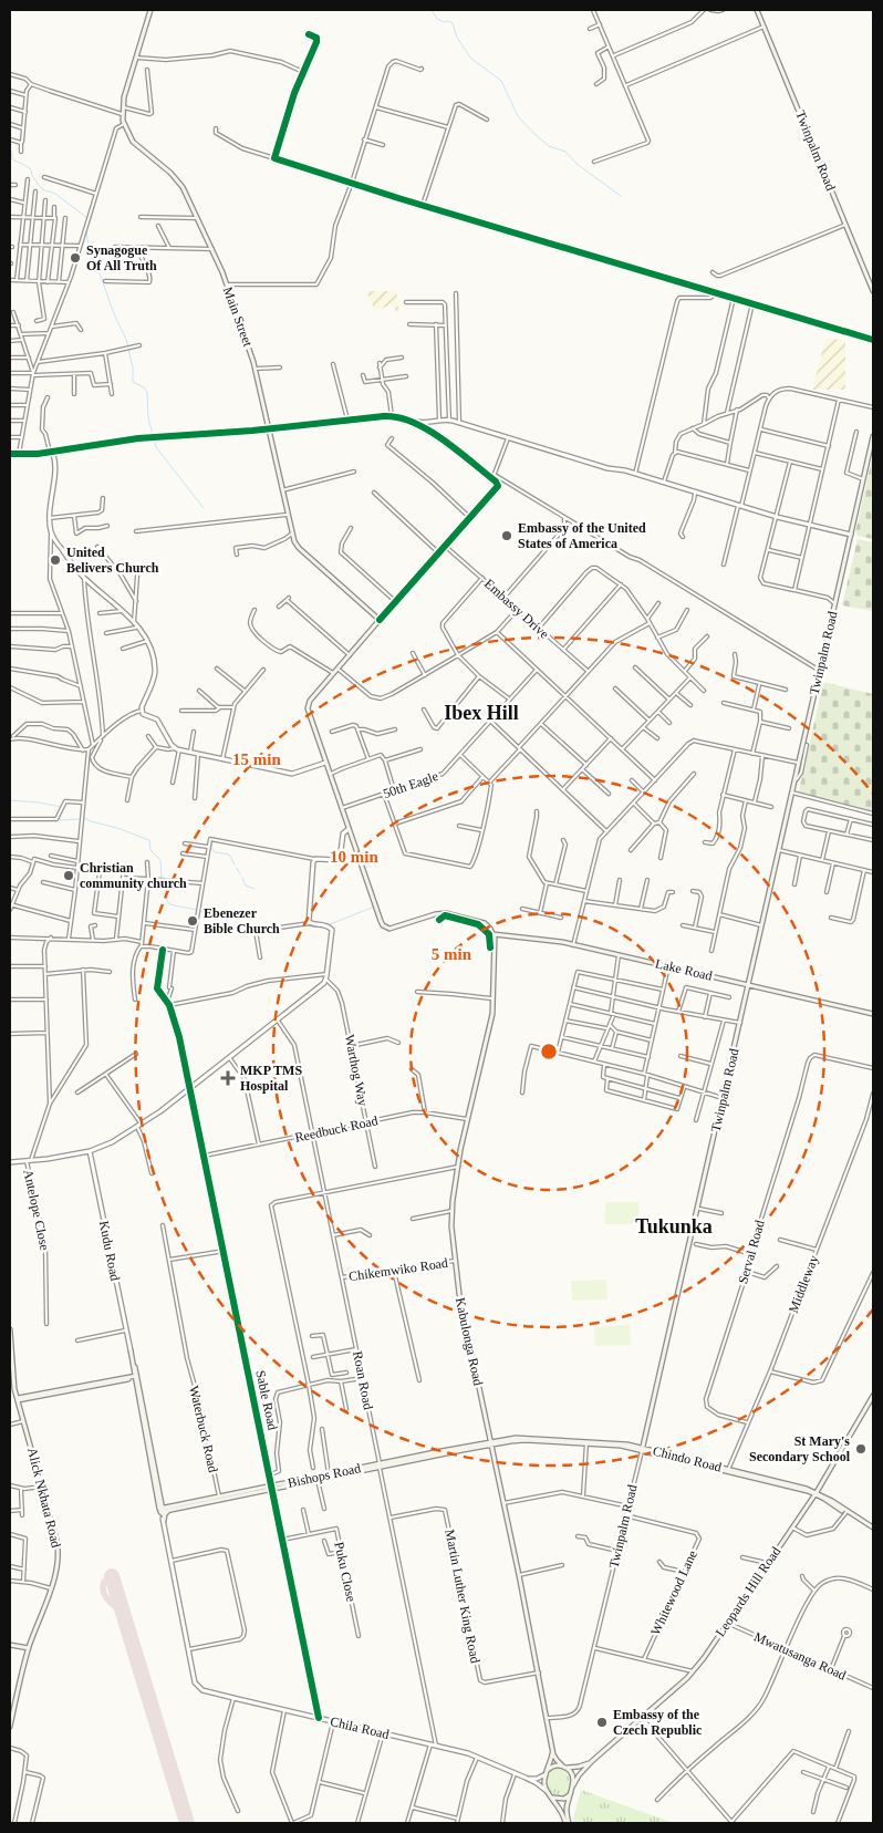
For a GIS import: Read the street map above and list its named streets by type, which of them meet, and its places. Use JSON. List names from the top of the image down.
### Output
{
  "streets": {
    "main road": [
      "Twinpalm Road",
      "Main Street",
      "Lake Road",
      "Kudu Road",
      "Kabulonga Road",
      "Chindo Road",
      "Bishops Road",
      "Alick Nkhata Road",
      "Leopards Hill Road"
    ],
    "street": [
      "Embassy Drive",
      "50th Eagle",
      "Warthog Way",
      "Reedbuck Road",
      "Antelope Close",
      "Serval Road",
      "Chikemwiko Road",
      "Middleway",
      "Roan Road",
      "Sable Road",
      "Waterbuck Road",
      "Puku Close",
      "Whitewood Lane",
      "Martin Luther King Road",
      "Mwatusanga Road",
      "Chila Road"
    ]
  },
  "crossings": [
    ["Twinpalm Road", "Lake Road"],
    ["Twinpalm Road", "Kabulonga Road"],
    ["Twinpalm Road", "Chindo Road"],
    ["Twinpalm Road", "Whitewood Lane"],
    ["Lake Road", "Kabulonga Road"],
    ["Warthog Way", "Reedbuck Road"],
    ["Reedbuck Road", "Kabulonga Road"],
    ["Reedbuck Road", "Roan Road"],
    ["Reedbuck Road", "Sable Road"],
    ["Kudu Road", "Bishops Road"],
    ["Kudu Road", "Chila Road"],
    ["Serval Road", "Middleway"],
    ["Chikemwiko Road", "Kabulonga Road"],
    ["Chikemwiko Road", "Roan Road"],
    ["Middleway", "Chindo Road"],
    ["Kabulonga Road", "Chindo Road"],
    ["Kabulonga Road", "Bishops Road"],
    ["Kabulonga Road", "Leopards Hill Road"],
    ["Kabulonga Road", "Martin Luther King Road"],
    ["Kabulonga Road", "Chila Road"],
    ["Roan Road", "Bishops Road"],
    ["Roan Road", "Martin Luther King Road"],
    ["Roan Road", "Chila Road"],
    ["Sable Road", "Bishops Road"],
    ["Sable Road", "Puku Close"],
    ["Sable Road", "Chila Road"],
    ["Waterbuck Road", "Bishops Road"],
    ["Chindo Road", "Bishops Road"],
    ["Chindo Road", "Leopards Hill Road"],
    ["Leopards Hill Road", "Mwatusanga Road"],
    ["Leopards Hill Road", "Chila Road"]
  ],
  "districts": ["Ibex Hill", "Tukunka"],
  "places": {
    "other": [
      "Synagogue Of All Truth",
      "Embassy of the United States of America",
      "United Belivers Church",
      "Christian community church",
      "Ebenezer Bible Church",
      "St Mary's Secondary School",
      "Embassy of the Czech Republic"
    ],
    "health": ["MKP TMS Hospital"]
  },
  "rings": ["15 min", "10 min", "5 min"]
}
